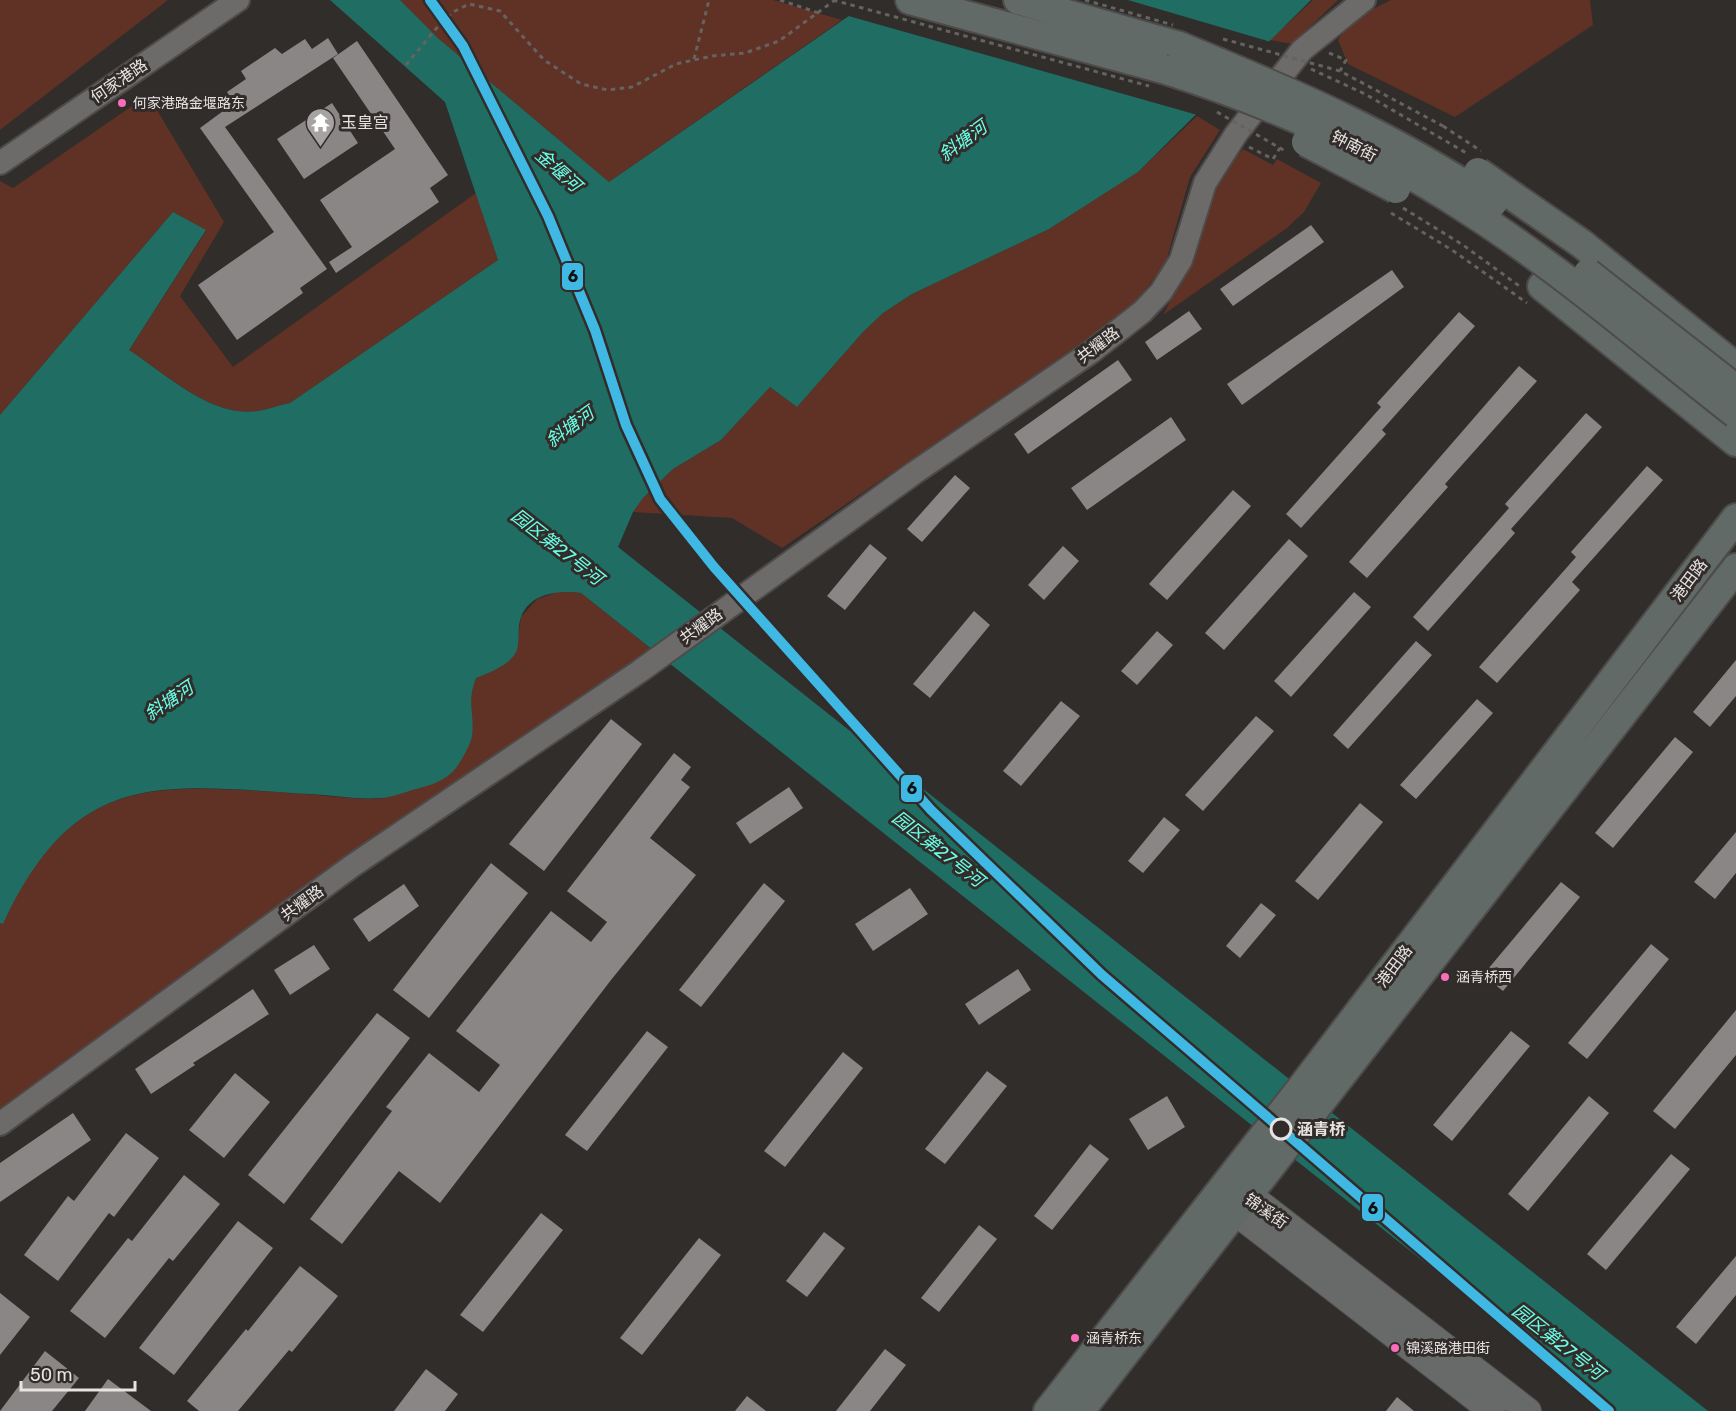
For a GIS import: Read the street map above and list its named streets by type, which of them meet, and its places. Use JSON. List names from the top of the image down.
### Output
{
  "streets": {
    "main road": ["钟南街", "港田路", "锦溪街"],
    "street": ["何家港路", "共耀路"]
  },
  "crossings": [
    ["港田路", "锦溪街"]
  ],
  "water": ["斜塘河", "金堰河", "园区第27号河"],
  "places": {
    "other": [
      "何家港路金堰路东",
      "涵青桥西",
      "涵青桥",
      "涵青桥东",
      "锦溪路港田街"
    ],
    "temple": ["玉皇宫"]
  },
  "lines": ["transit line 6"],
  "scale_bar": "50 m"
}
